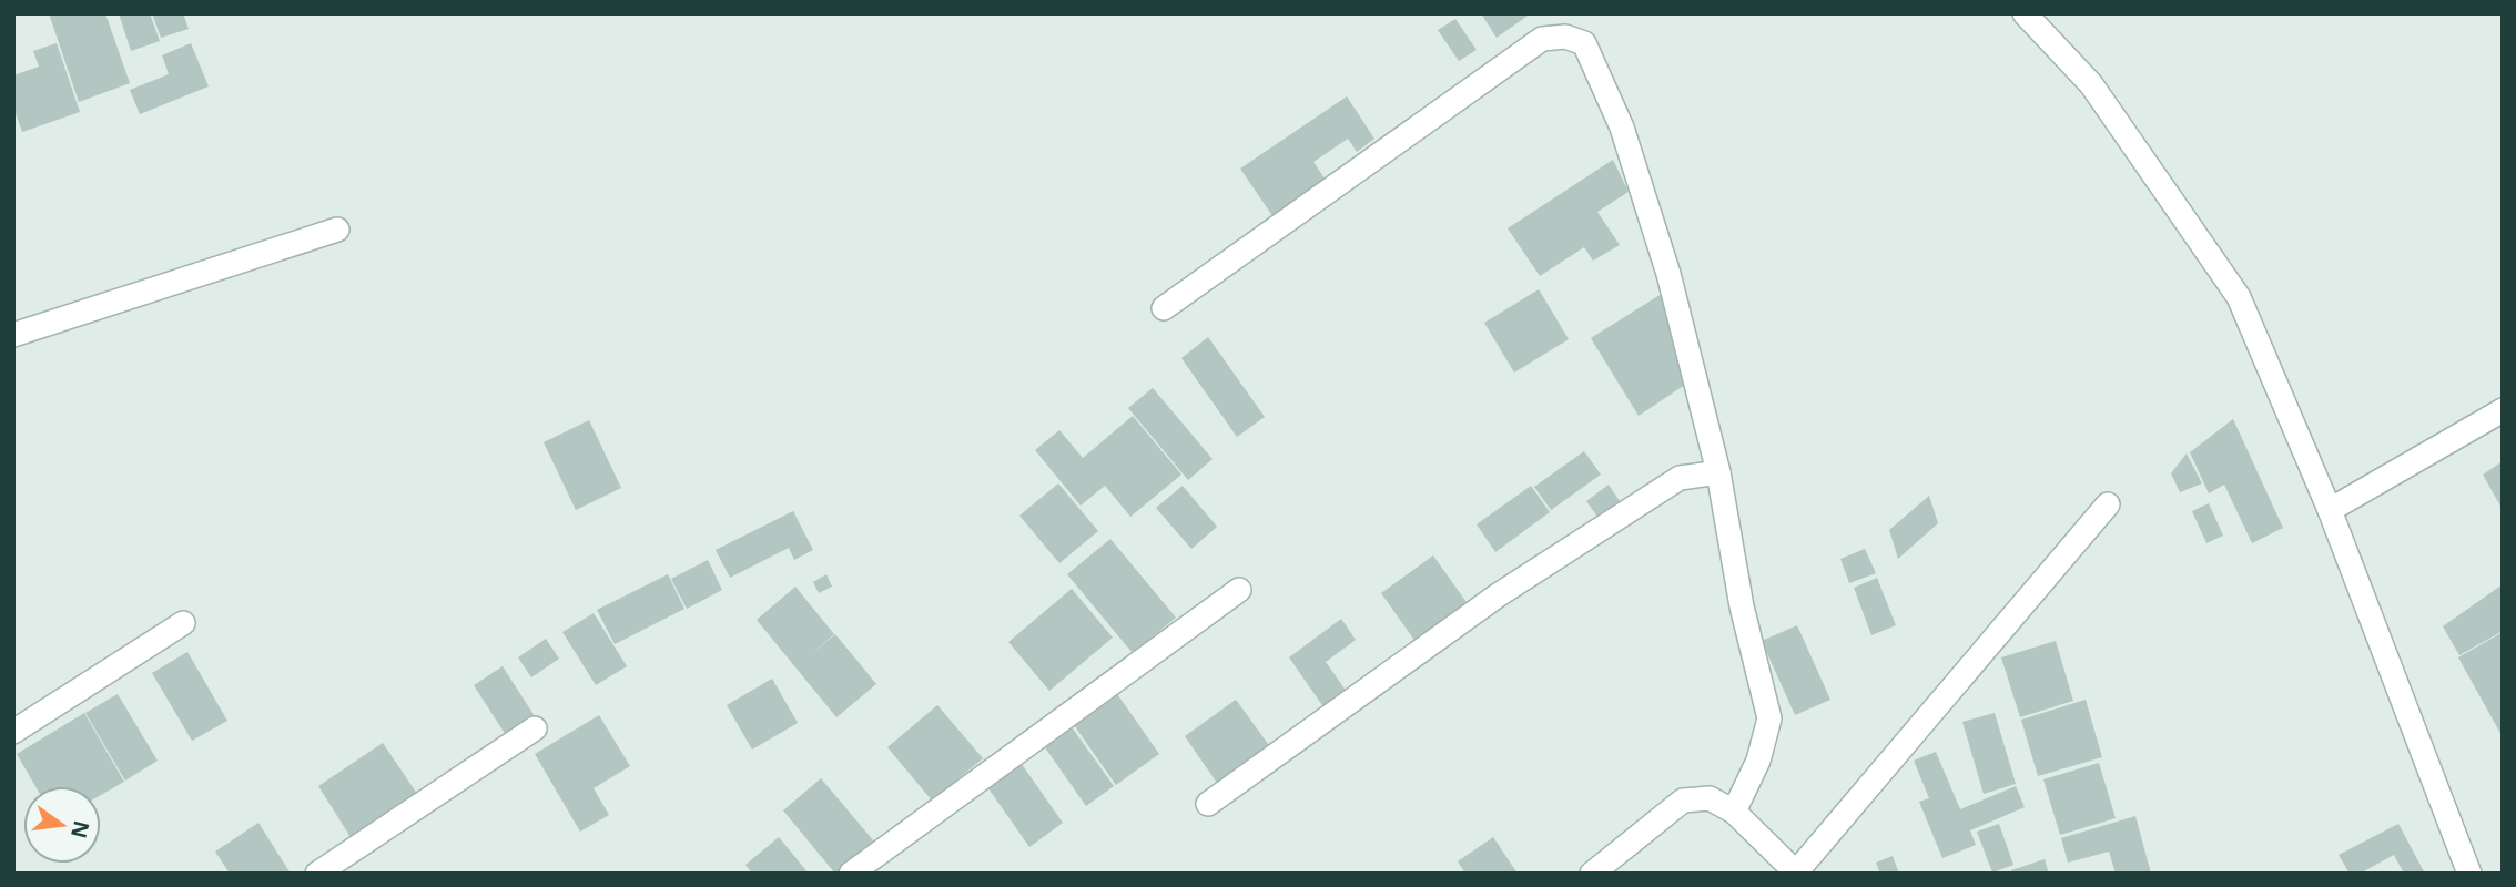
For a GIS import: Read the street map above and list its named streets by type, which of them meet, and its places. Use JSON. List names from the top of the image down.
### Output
{
  "north": "right"
}
